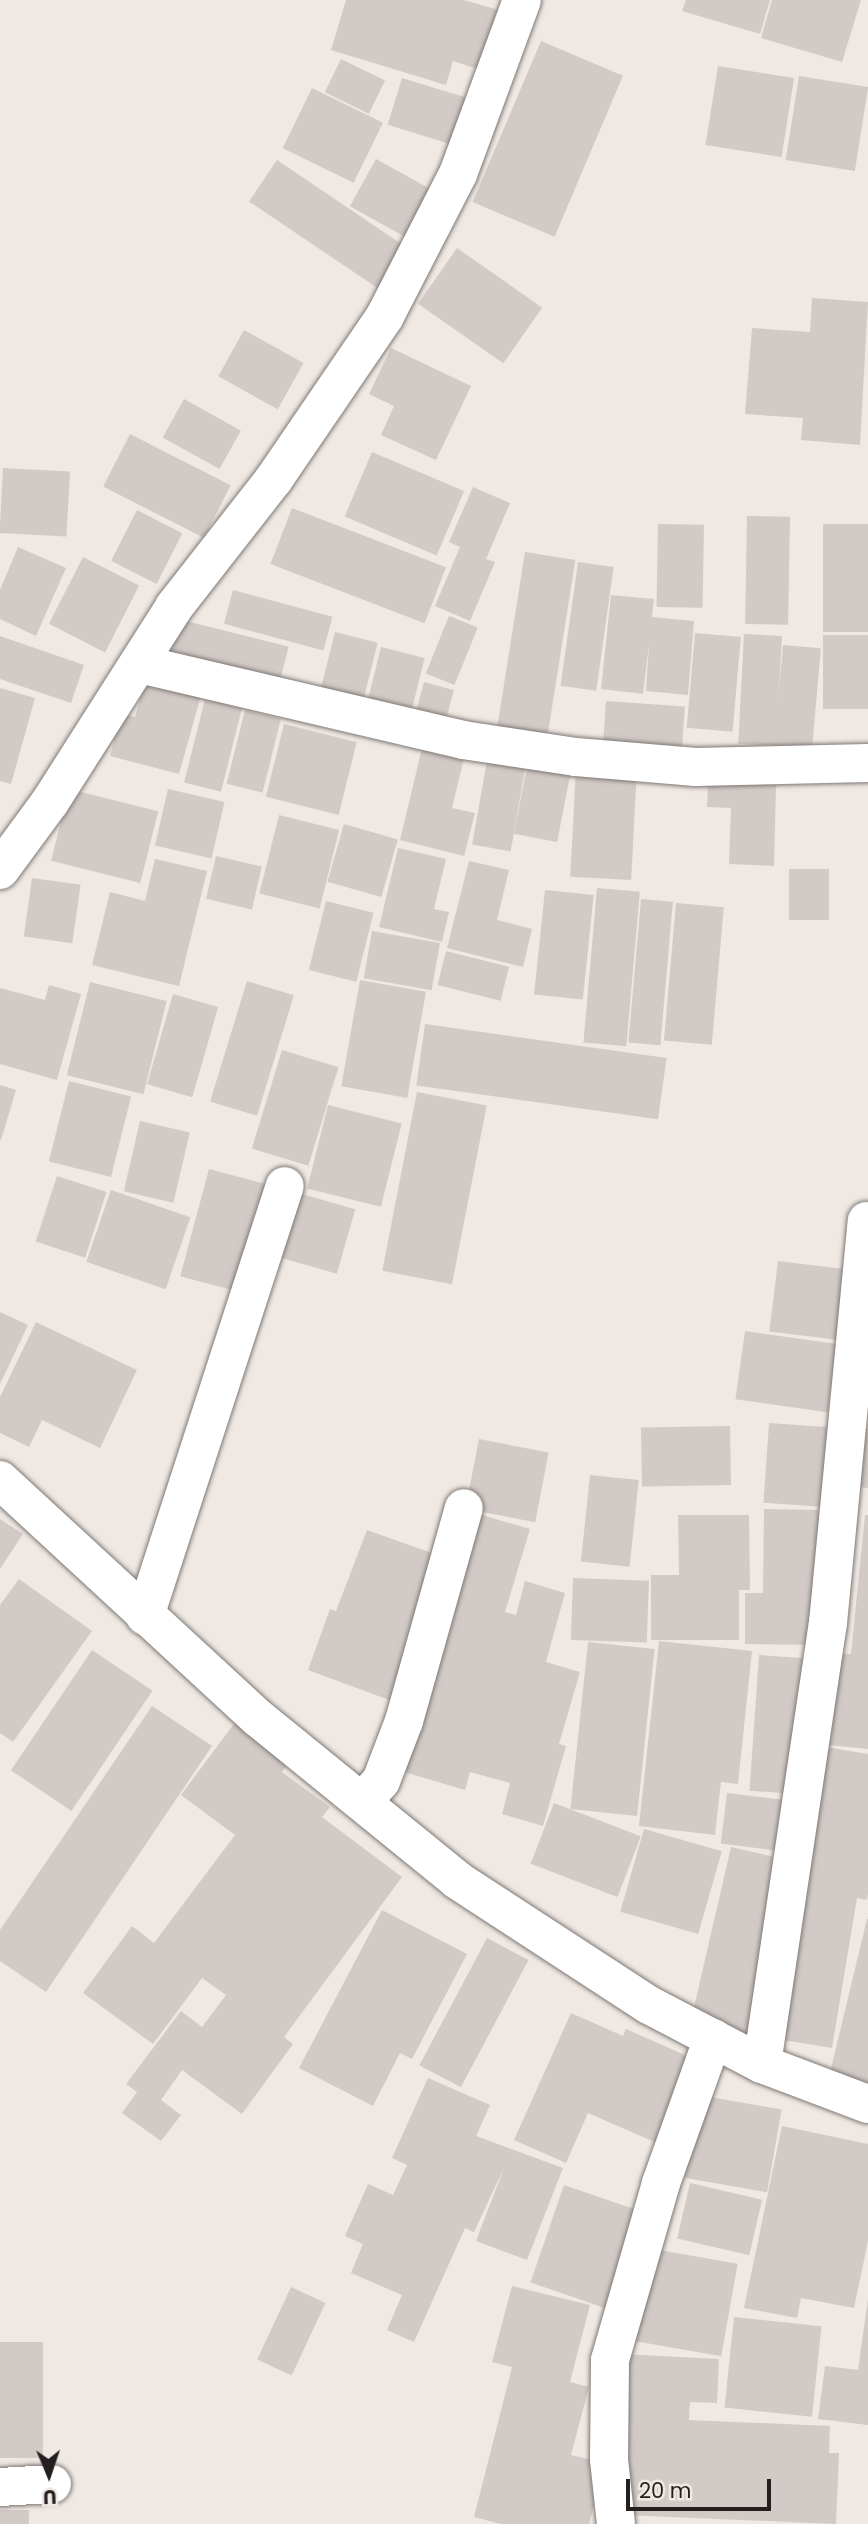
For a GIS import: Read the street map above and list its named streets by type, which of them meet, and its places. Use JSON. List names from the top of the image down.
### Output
{
  "scale_bar": "20 m",
  "north": "bottom"
}
